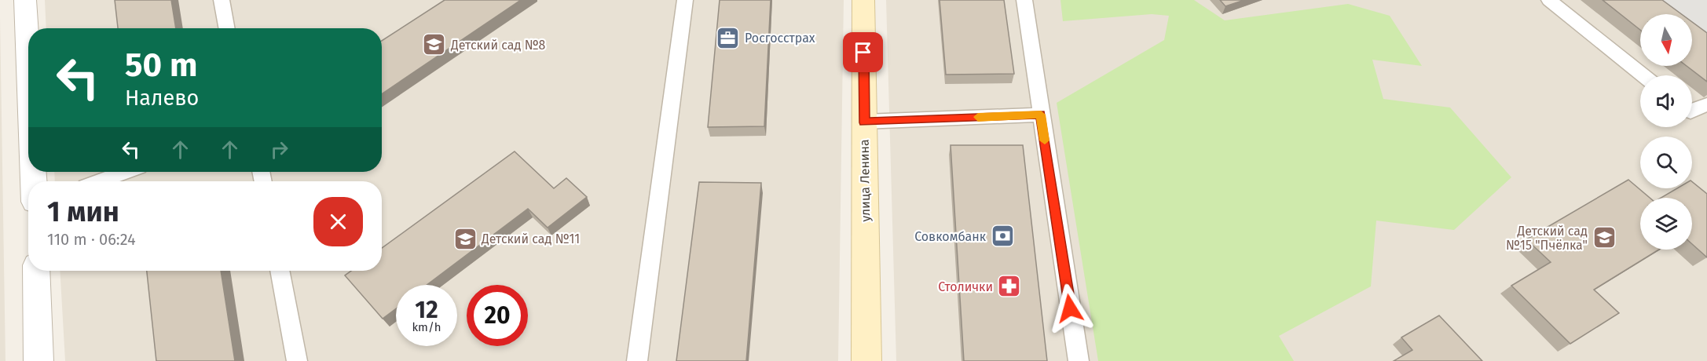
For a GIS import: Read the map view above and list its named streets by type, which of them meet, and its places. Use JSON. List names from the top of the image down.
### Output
{
  "streets": {
    "main road": ["улица Ленина"]
  },
  "places": {
    "office": ["Росгосстрах"],
    "school or university": ["Детский сад №8", "Детский сад №15 \"Пчёлка\"", "Детский сад №11"],
    "bank": ["Совкомбанк"],
    "pharmacy": ["Столички"]
  },
  "north": "bottom",
  "page": {
    "turn": ["50 m", "Налево"],
    "heading": ["1 мин", "110 m · 06:24"],
    "speed": "12 km/h",
    "limit": "20"
  }
}
